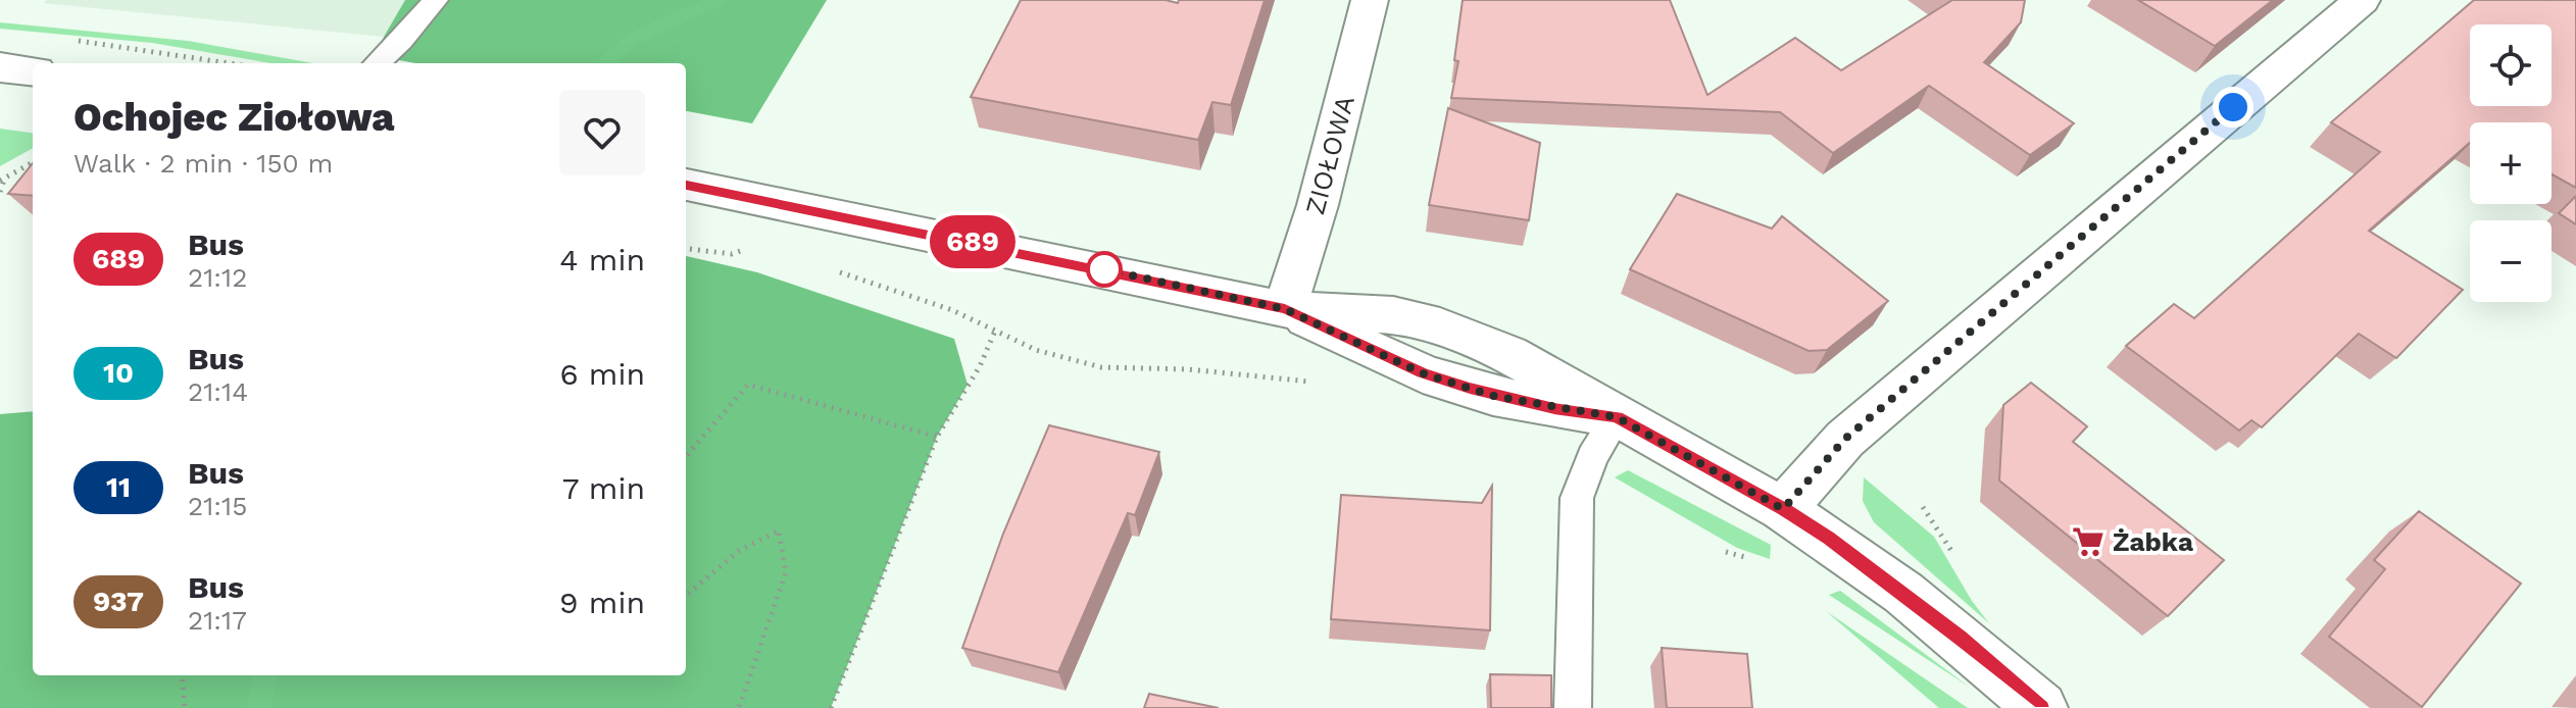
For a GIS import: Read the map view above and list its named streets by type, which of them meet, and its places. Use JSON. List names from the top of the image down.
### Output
{
  "streets": {
    "street": ["ZIOŁOWA"]
  },
  "places": {
    "supermarket": ["Żabka"]
  },
  "lines": ["bus line 689"],
  "page": {
    "on_map": "689",
    "map_buttons": ["+", "−"],
    "heading": ["Ochojec Ziołowa", "Walk · 2 min · 150 m"],
    "list": [
      {
        "mark": "689",
        "name": "Bus",
        "note": "21:12",
        "value": "4 min"
      },
      {
        "mark": "10",
        "name": "Bus",
        "note": "21:14",
        "value": "6 min"
      },
      {
        "mark": "11",
        "name": "Bus",
        "note": "21:15",
        "value": "7 min"
      },
      {
        "mark": "937",
        "name": "Bus",
        "note": "21:17",
        "value": "9 min"
      }
    ]
  }
}
